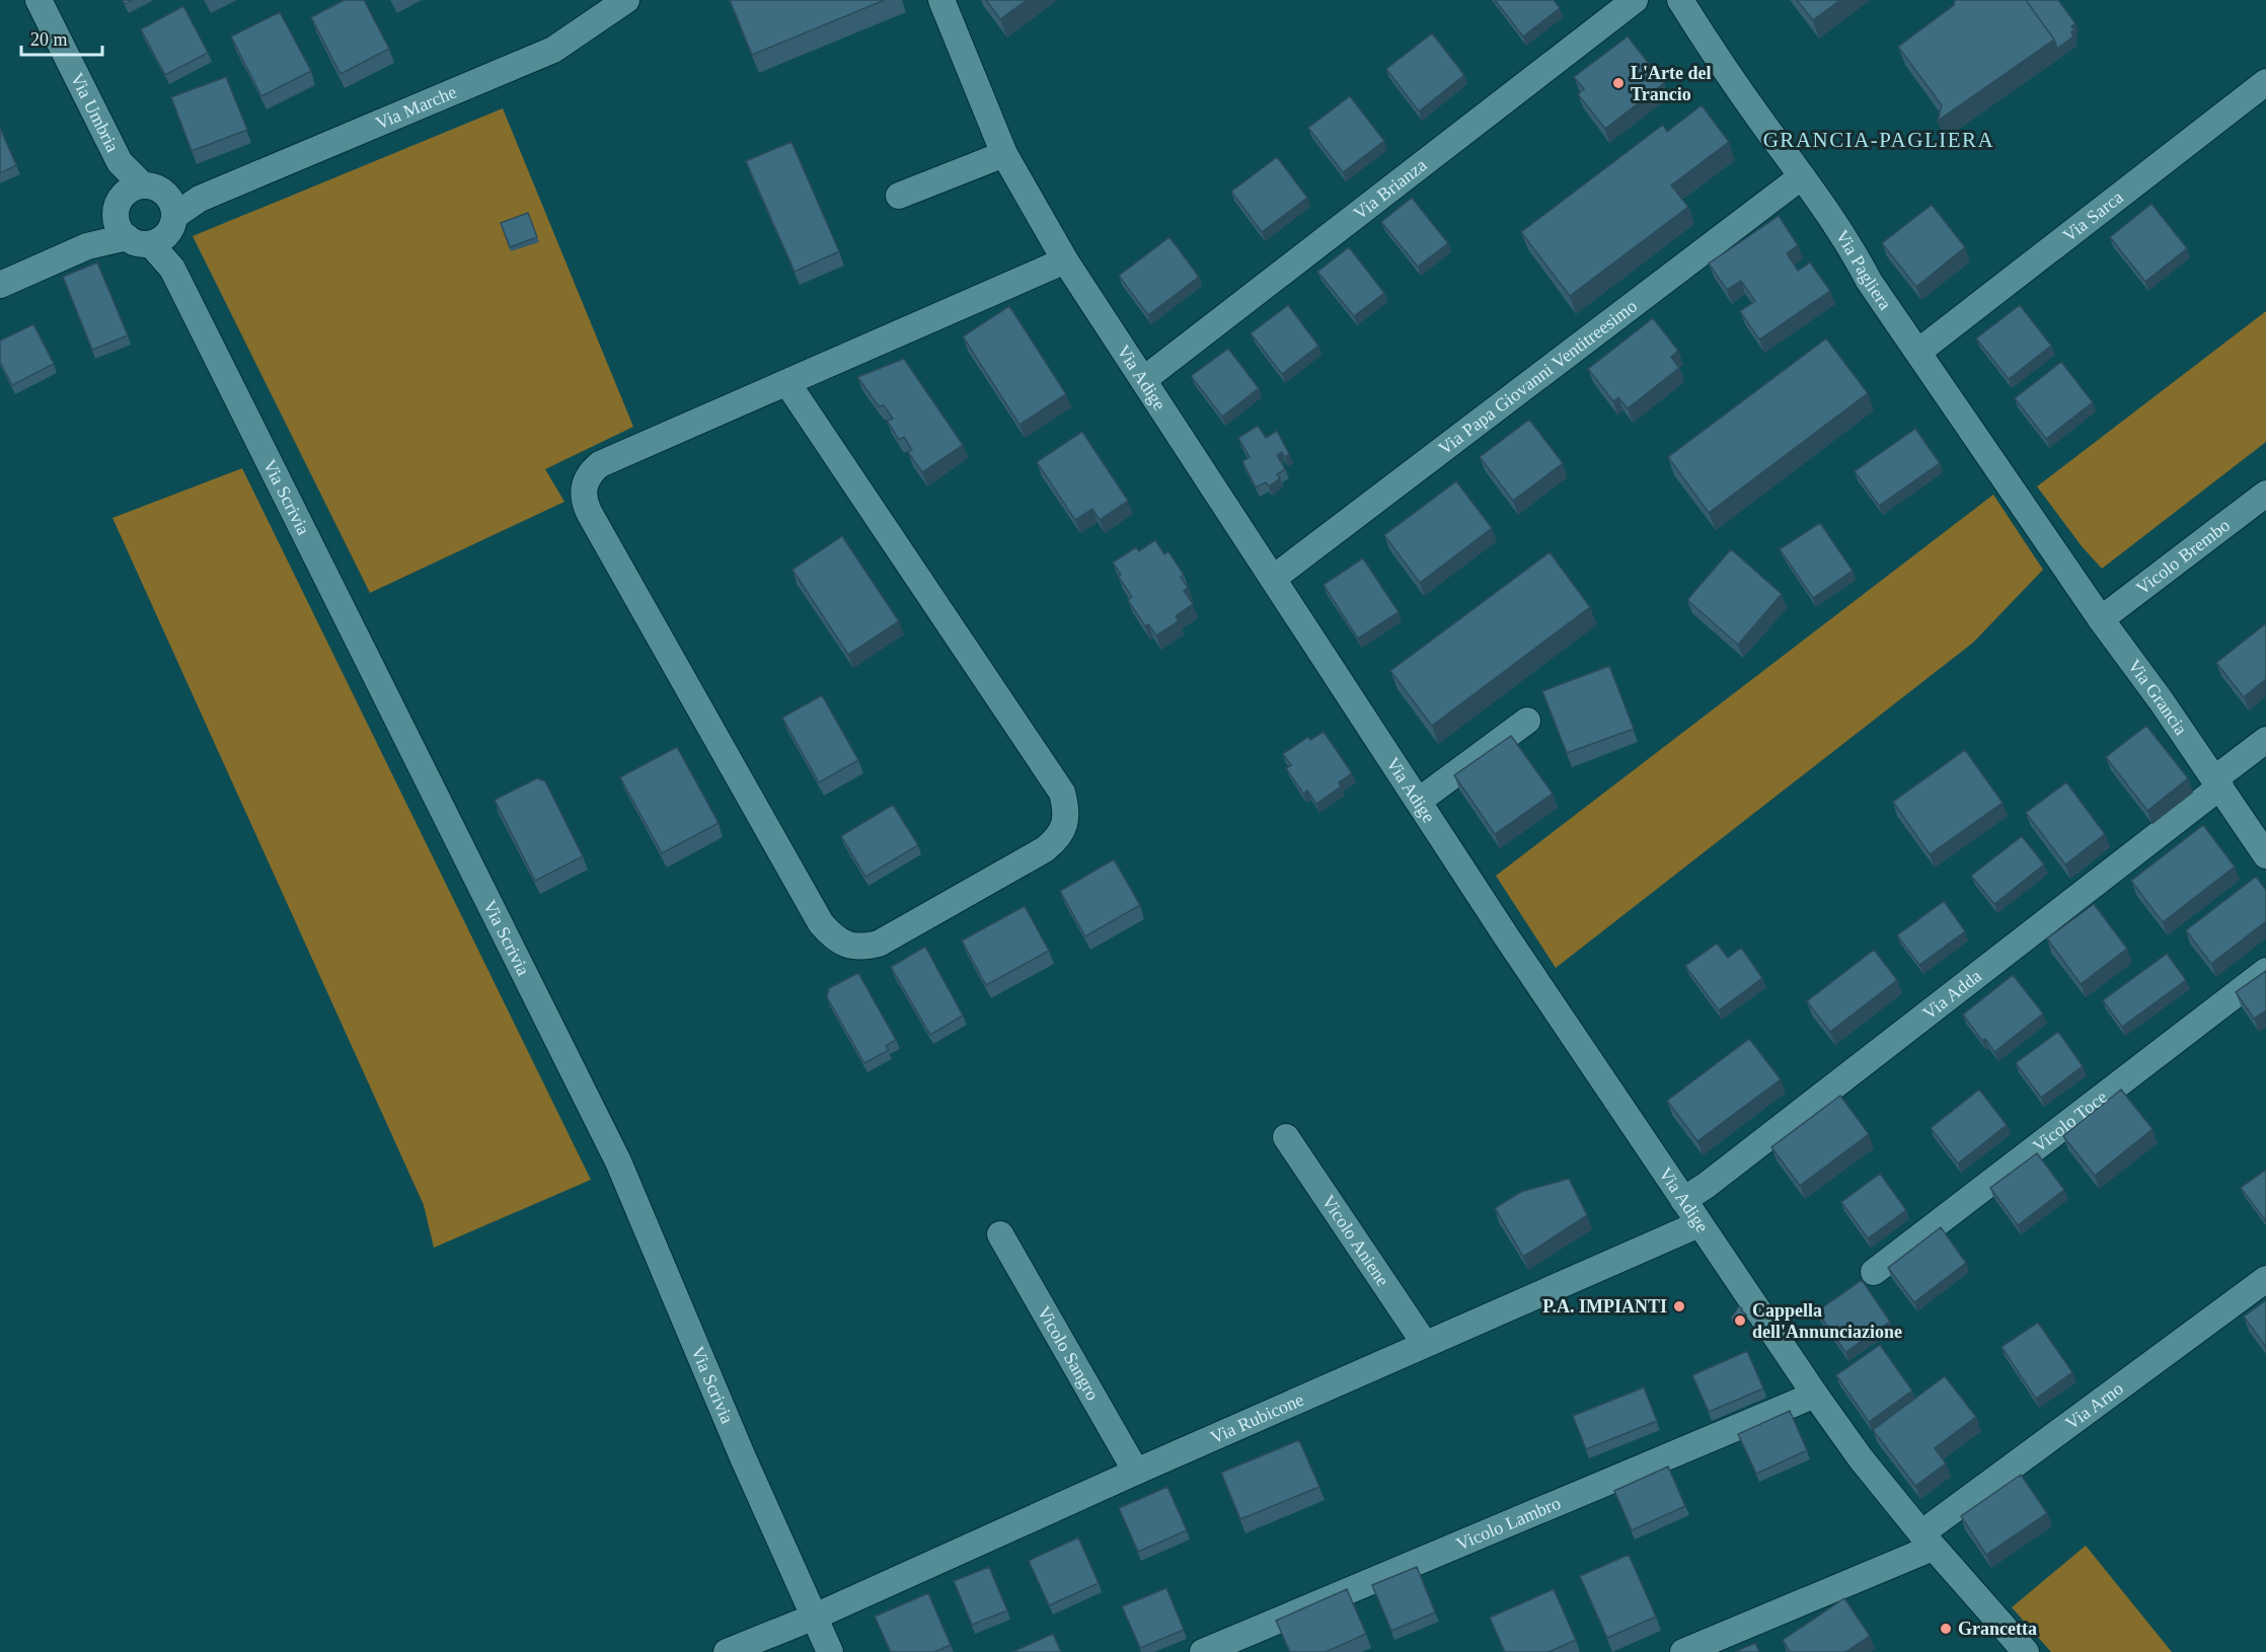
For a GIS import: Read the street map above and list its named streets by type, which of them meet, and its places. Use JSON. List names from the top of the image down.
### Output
{
  "streets": {
    "street": [
      "Via Marche",
      "Via Umbria",
      "Via Brianza",
      "Via Sarca",
      "Via Pagliera",
      "Via Adige",
      "Via Papa Giovanni Ventitreesimo",
      "Via Scrivia",
      "Vicolo Brembo",
      "Via Grancia",
      "Via Adda",
      "Vicolo Toce",
      "Vicolo Aniene",
      "Vicolo Sangro",
      "Via Arno",
      "Via Rubicone",
      "Vicolo Lambro"
    ]
  },
  "crossings": [
    ["Via Marche", "Via Scrivia"],
    ["Via Brianza", "Via Adige"],
    ["Via Sarca", "Via Pagliera"],
    ["Via Pagliera", "Via Papa Giovanni Ventitreesimo"],
    ["Via Pagliera", "Via Grancia"],
    ["Via Adige", "Via Papa Giovanni Ventitreesimo"],
    ["Via Adige", "Via Adda"],
    ["Via Adige", "Via Arno"],
    ["Via Adige", "Via Rubicone"],
    ["Via Adige", "Vicolo Lambro"],
    ["Via Scrivia", "Via Rubicone"],
    ["Vicolo Brembo", "Via Grancia"],
    ["Via Grancia", "Via Adda"],
    ["Vicolo Aniene", "Via Rubicone"],
    ["Vicolo Sangro", "Via Rubicone"]
  ],
  "districts": ["GRANCIA-PAGLIERA"],
  "places": [
    "L'Arte del Trancio",
    "P.A. IMPIANTI",
    "Cappella dell'Annunciazione",
    "Grancetta"
  ],
  "scale_bar": "20 m"
}
